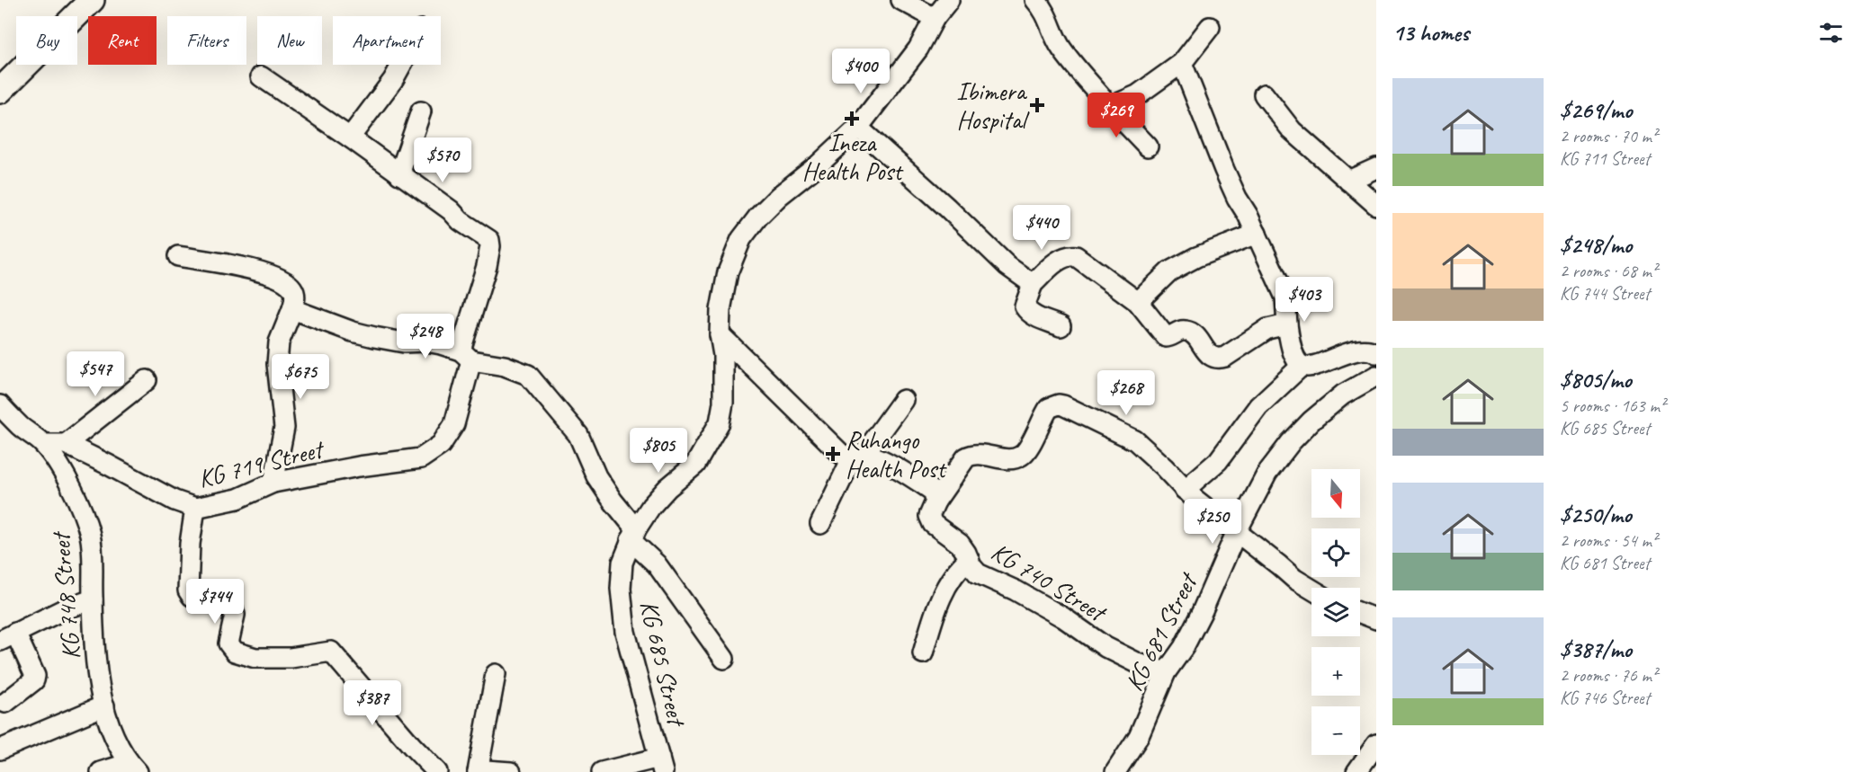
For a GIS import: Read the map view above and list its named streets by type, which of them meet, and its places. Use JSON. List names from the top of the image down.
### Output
{
  "streets": {
    "street": [
      "KG 719 Street",
      "KG 740 Street",
      "KG 748 Street",
      "KG 681 Street",
      "KG 685 Street"
    ]
  },
  "crossings": [
    ["KG 719 Street", "KG 748 Street"],
    ["KG 740 Street", "KG 681 Street"]
  ],
  "places": {
    "health": ["Ibimera Hospital", "Ineza Health Post", "Ruhango Health Post"]
  },
  "north": "bottom",
  "page": {
    "heading": "13 homes",
    "chip": [
      "Buy",
      "Rent",
      "Filters",
      "New",
      "Apartment"
    ],
    "price": [
      "$400",
      "$269",
      "$570",
      "$440",
      "$403",
      "$248",
      "$547",
      "$675",
      "$268",
      "$805",
      "$250",
      "$744",
      "$387"
    ],
    "list": [
      {
        "name": "$269/mo",
        "note": "2 rooms · 70 m² · KG 711 Street"
      },
      {
        "name": "$248/mo",
        "note": "2 rooms · 68 m² · KG 744 Street"
      },
      {
        "name": "$805/mo",
        "note": "5 rooms · 163 m² · KG 685 Street"
      },
      {
        "name": "$250/mo",
        "note": "2 rooms · 54 m² · KG 681 Street"
      },
      {
        "name": "$387/mo",
        "note": "2 rooms · 76 m² · KG 746 Street"
      }
    ],
    "map_buttons": ["+", "−"]
  }
}
